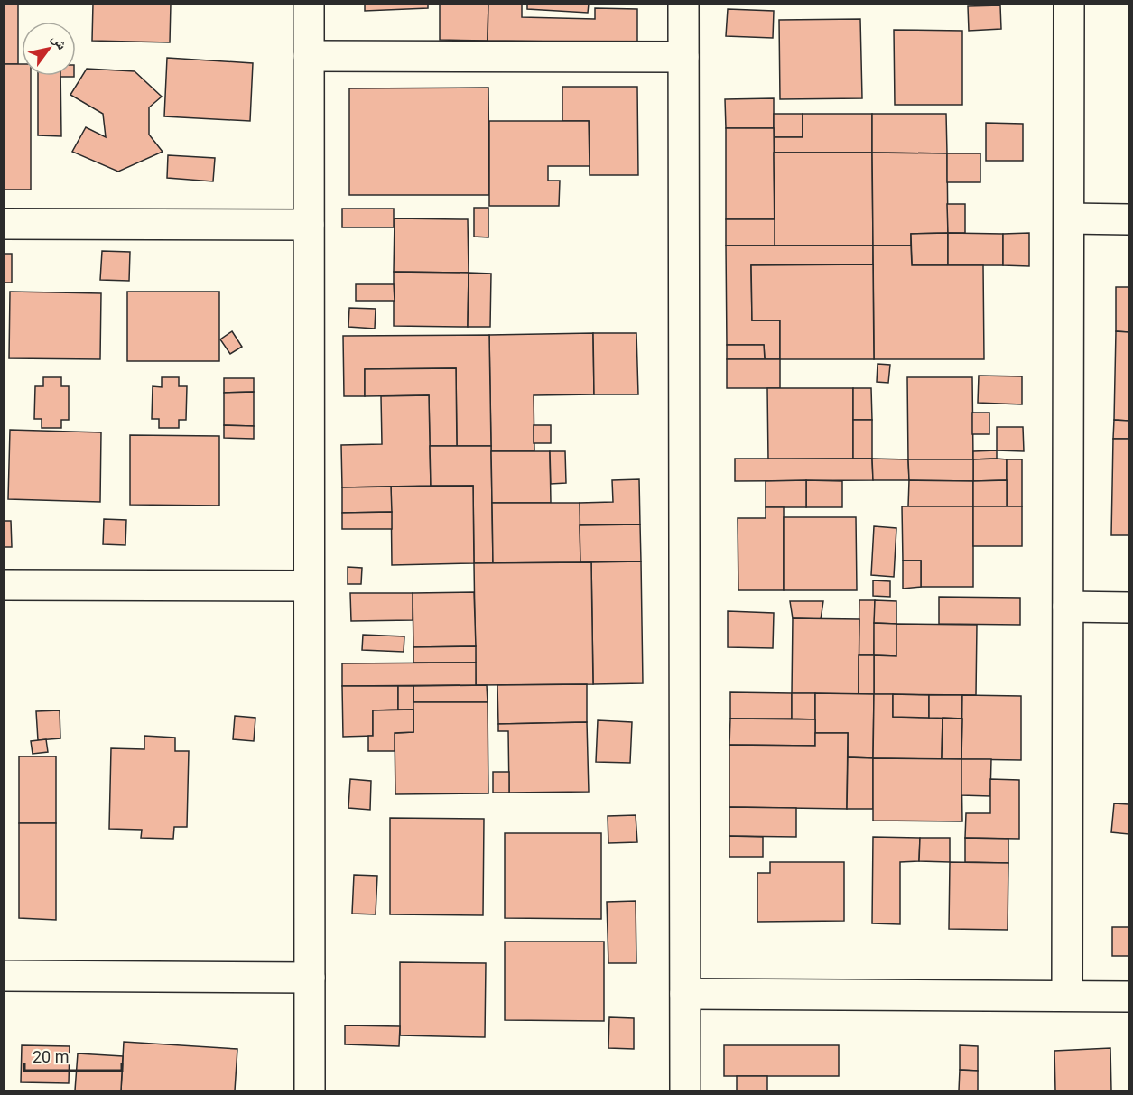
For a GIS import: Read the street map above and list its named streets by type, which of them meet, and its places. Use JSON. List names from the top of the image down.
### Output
{
  "scale_bar": "20 m",
  "north": "top right"
}
